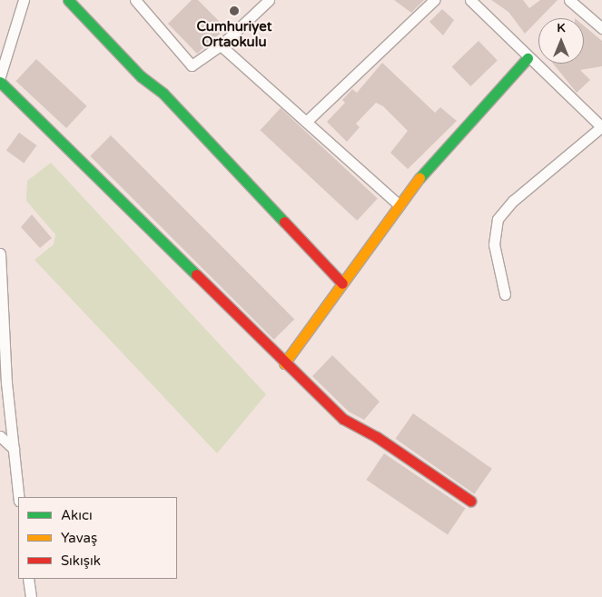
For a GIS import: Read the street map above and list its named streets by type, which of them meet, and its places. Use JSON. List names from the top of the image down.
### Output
{
  "places": ["Cumhuriyet Ortaokulu"],
  "legend": ["Akıcı", "Yavaş", "Sıkışık"],
  "north": "top"
}
